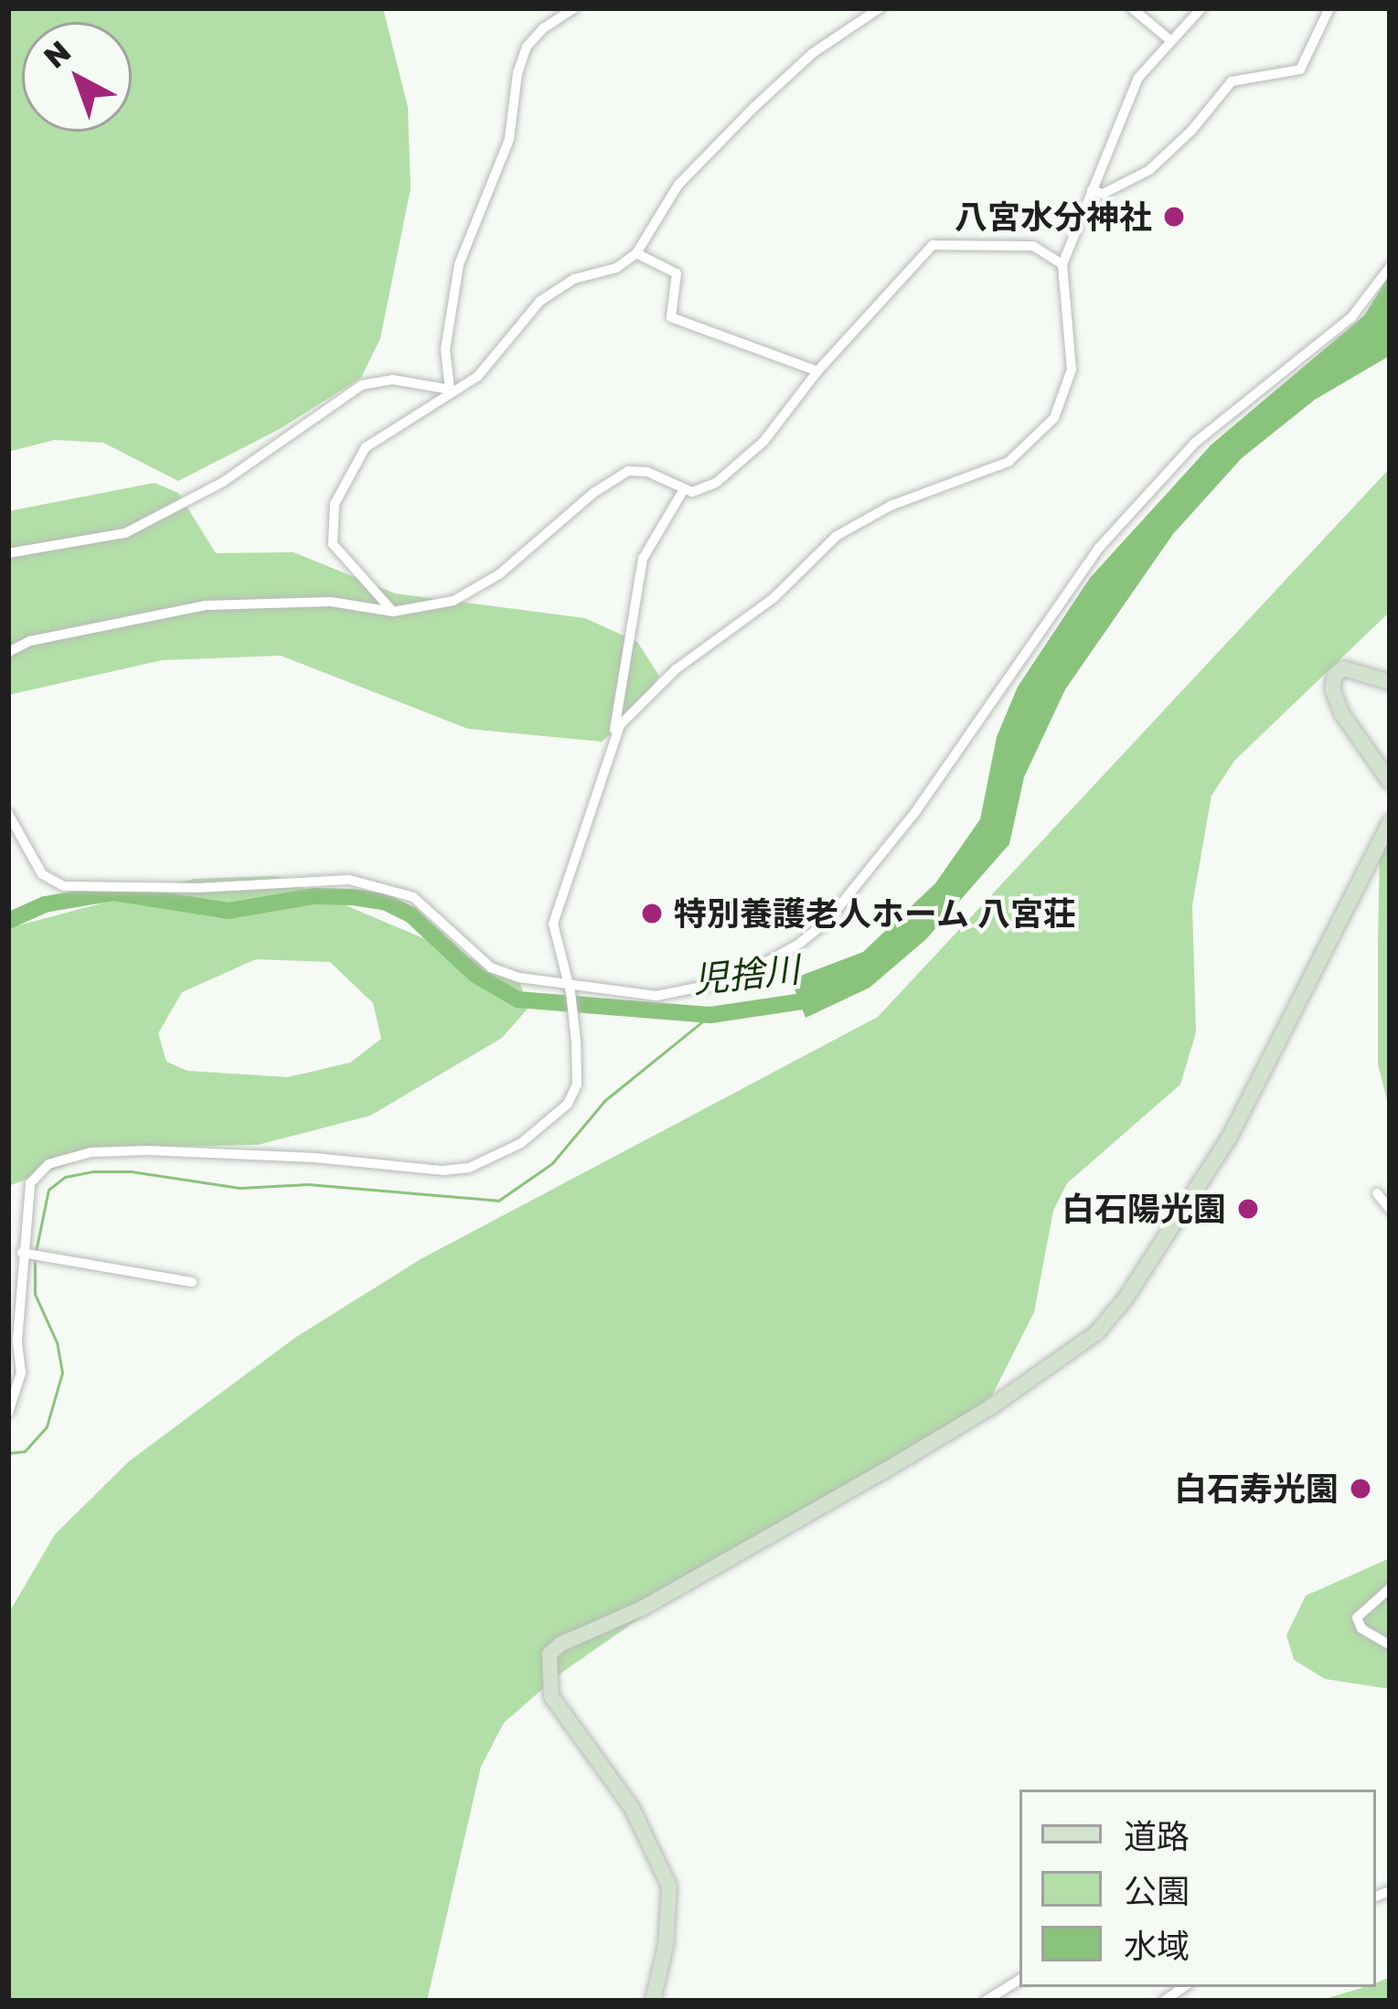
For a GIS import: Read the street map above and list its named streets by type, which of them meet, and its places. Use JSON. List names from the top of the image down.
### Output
{
  "water": ["児捨川"],
  "places": [
    "八宮水分神社",
    "特別養護老人ホーム 八宮荘",
    "白石陽光園",
    "白石寿光園"
  ],
  "legend": ["道路", "公園", "水域"],
  "north": "top left"
}
